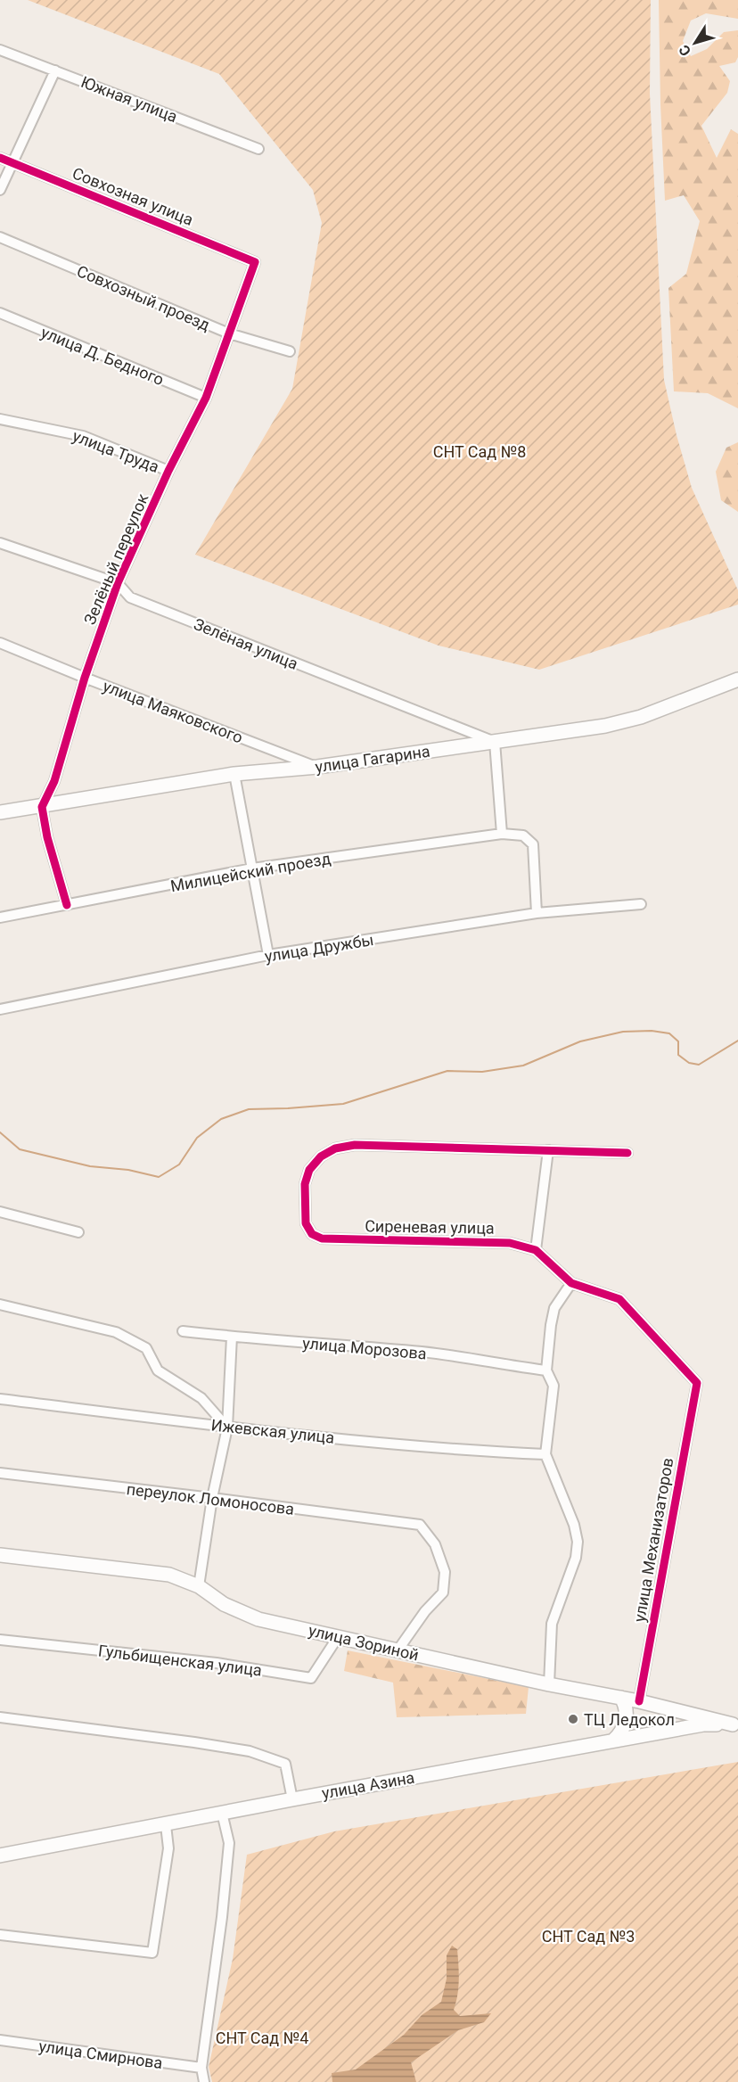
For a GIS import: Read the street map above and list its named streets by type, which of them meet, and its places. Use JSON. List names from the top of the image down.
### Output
{
  "streets": {
    "main road": ["улица Гагарина", "улица Зориной", "улица Азина"],
    "street": [
      "Южная улица",
      "Совхозная улица",
      "Совхозный проезд",
      "улица Д. Бедного",
      "улица Труда",
      "Зелёный переулок",
      "Зелёная улица",
      "улица Маяковского",
      "Милицейский проезд",
      "улица Дружбы",
      "Сиреневая улица",
      "улица Морозова",
      "Ижевская улица",
      "переулок Ломоносова",
      "улица Механизаторов",
      "Гульбищенская улица",
      "улица Смирнова"
    ]
  },
  "crossings": [
    ["Совхозная улица", "Зелёный переулок"],
    ["Совхозный проезд", "Зелёный переулок"],
    ["улица Д. Бедного", "Зелёный переулок"],
    ["улица Труда", "Зелёный переулок"],
    ["Зелёный переулок", "Зелёная улица"],
    ["Зелёный переулок", "улица Маяковского"],
    ["Зелёный переулок", "улица Гагарина"],
    ["Зелёная улица", "улица Гагарина"],
    ["улица Маяковского", "улица Гагарина"],
    ["Милицейский проезд", "улица Дружбы"],
    ["переулок Ломоносова", "улица Зориной"],
    ["улица Механизаторов", "улица Зориной"],
    ["улица Зориной", "Гульбищенская улица"],
    ["улица Зориной", "улица Азина"]
  ],
  "parks": ["СНТ Сад №8", "СНТ Сад №3", "СНТ Сад №4"],
  "places": ["ТЦ Ледокол"],
  "north": "bottom left"
}
